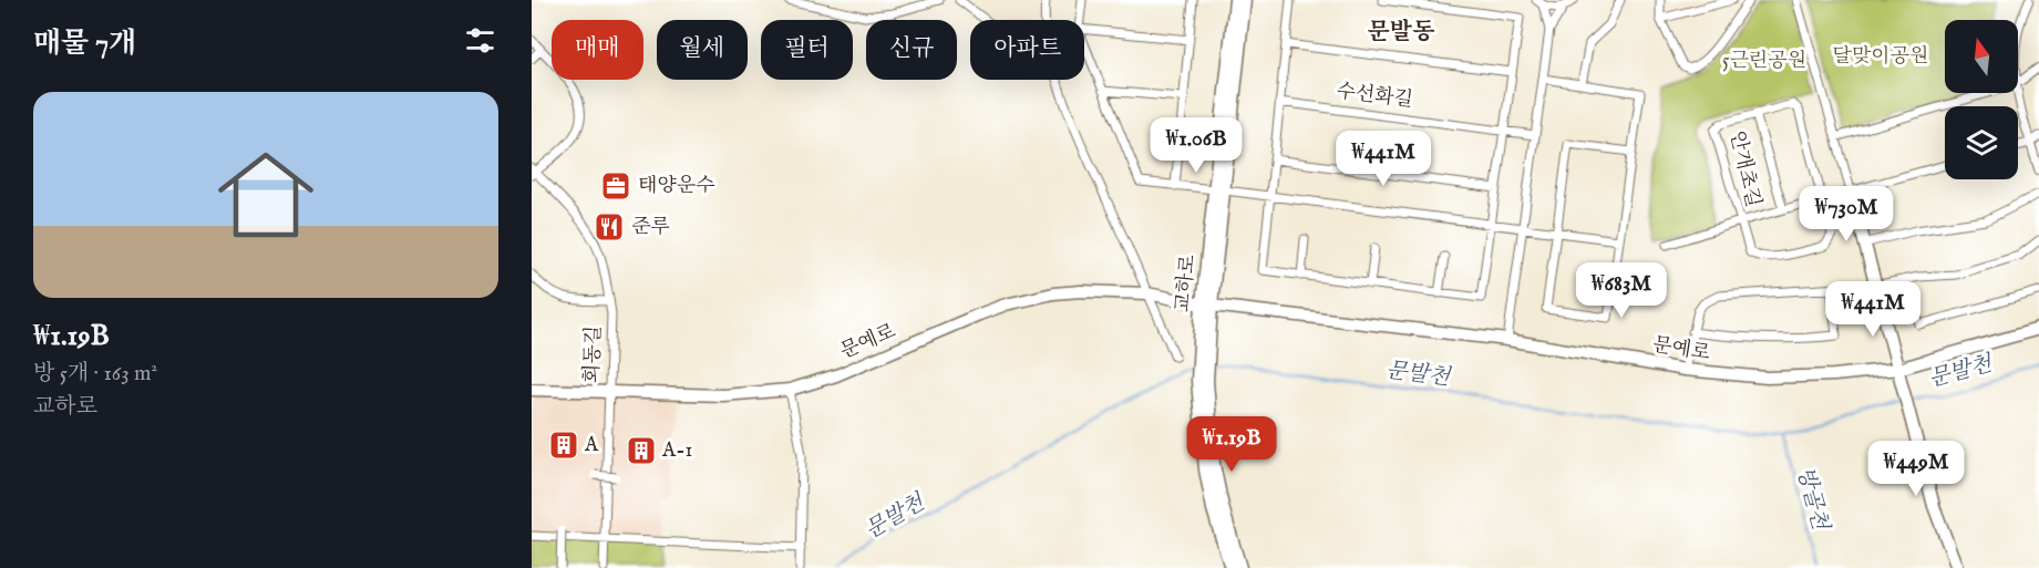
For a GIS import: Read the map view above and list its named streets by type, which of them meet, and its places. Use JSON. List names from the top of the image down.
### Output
{
  "streets": {
    "street": [
      "수선화길",
      "안개초길",
      "교하로",
      "문예로",
      "회동길"
    ]
  },
  "crossings": [
    ["교하로", "문예로"],
    ["문예로", "회동길"]
  ],
  "districts": ["문발동"],
  "water": ["문발천", "방골천"],
  "parks": ["달맞이공원", "5근린공원"],
  "places": {
    "office": ["태양운수"],
    "restaurant": ["준루"],
    "building": ["A", "A-1"]
  },
  "north": "top",
  "page": {
    "heading": "매물 7개",
    "chip": [
      "매매",
      "월세",
      "필터",
      "신규",
      "아파트"
    ],
    "list": [
      {
        "name": "₩1.19B",
        "note": "방 5개 · 163 m² · 교하로"
      }
    ],
    "price": [
      "₩1.06B",
      "₩441M",
      "₩730M",
      "₩683M",
      "₩441M",
      "₩1.19B",
      "₩449M"
    ]
  }
}
